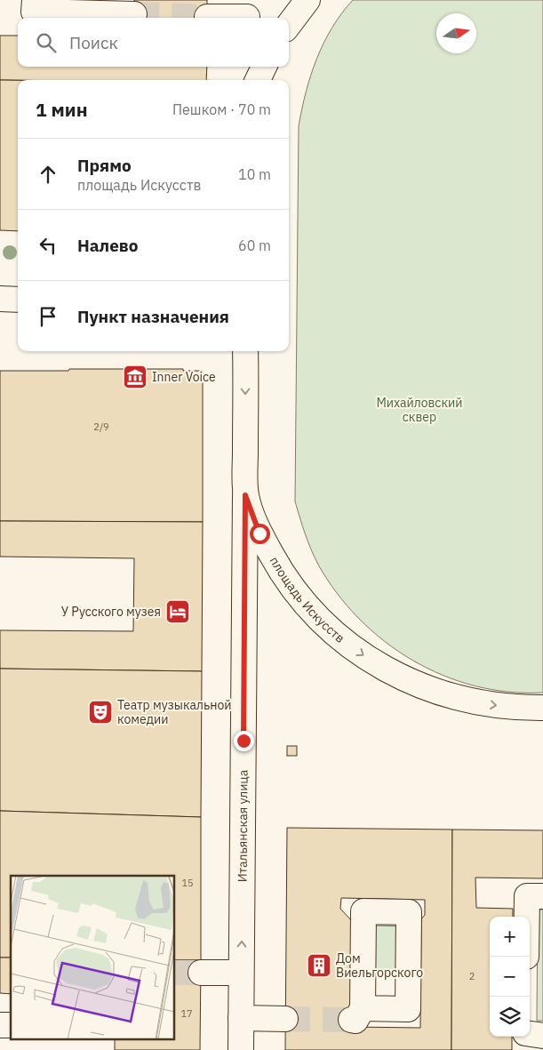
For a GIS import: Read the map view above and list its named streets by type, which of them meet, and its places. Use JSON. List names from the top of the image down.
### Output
{
  "streets": {
    "street": ["площадь Искусств", "Итальянская улица"]
  },
  "crossings": [
    ["площадь Искусств", "Итальянская улица"]
  ],
  "one_way": ["площадь Искусств", "Итальянская улица"],
  "parks": ["Михайловский сквер"],
  "places": {
    "museum": ["Inner Voice"],
    "hotel": ["У Русского музея"],
    "theatre": ["Театр музыкальной комедии"],
    "building": ["Дом Виельгорского"]
  },
  "house_numbers": [
    "2/9",
    "15",
    "2",
    "17"
  ],
  "north": "right",
  "page": {
    "search": "Поиск",
    "heading": ["1 мин", "Пешком · 70 m"],
    "list": [
      ["Прямо", "площадь Искусств", "10 m"],
      ["Налево", "60 m"],
      "Пункт назначения"
    ],
    "map_buttons": ["+", "−"]
  }
}
